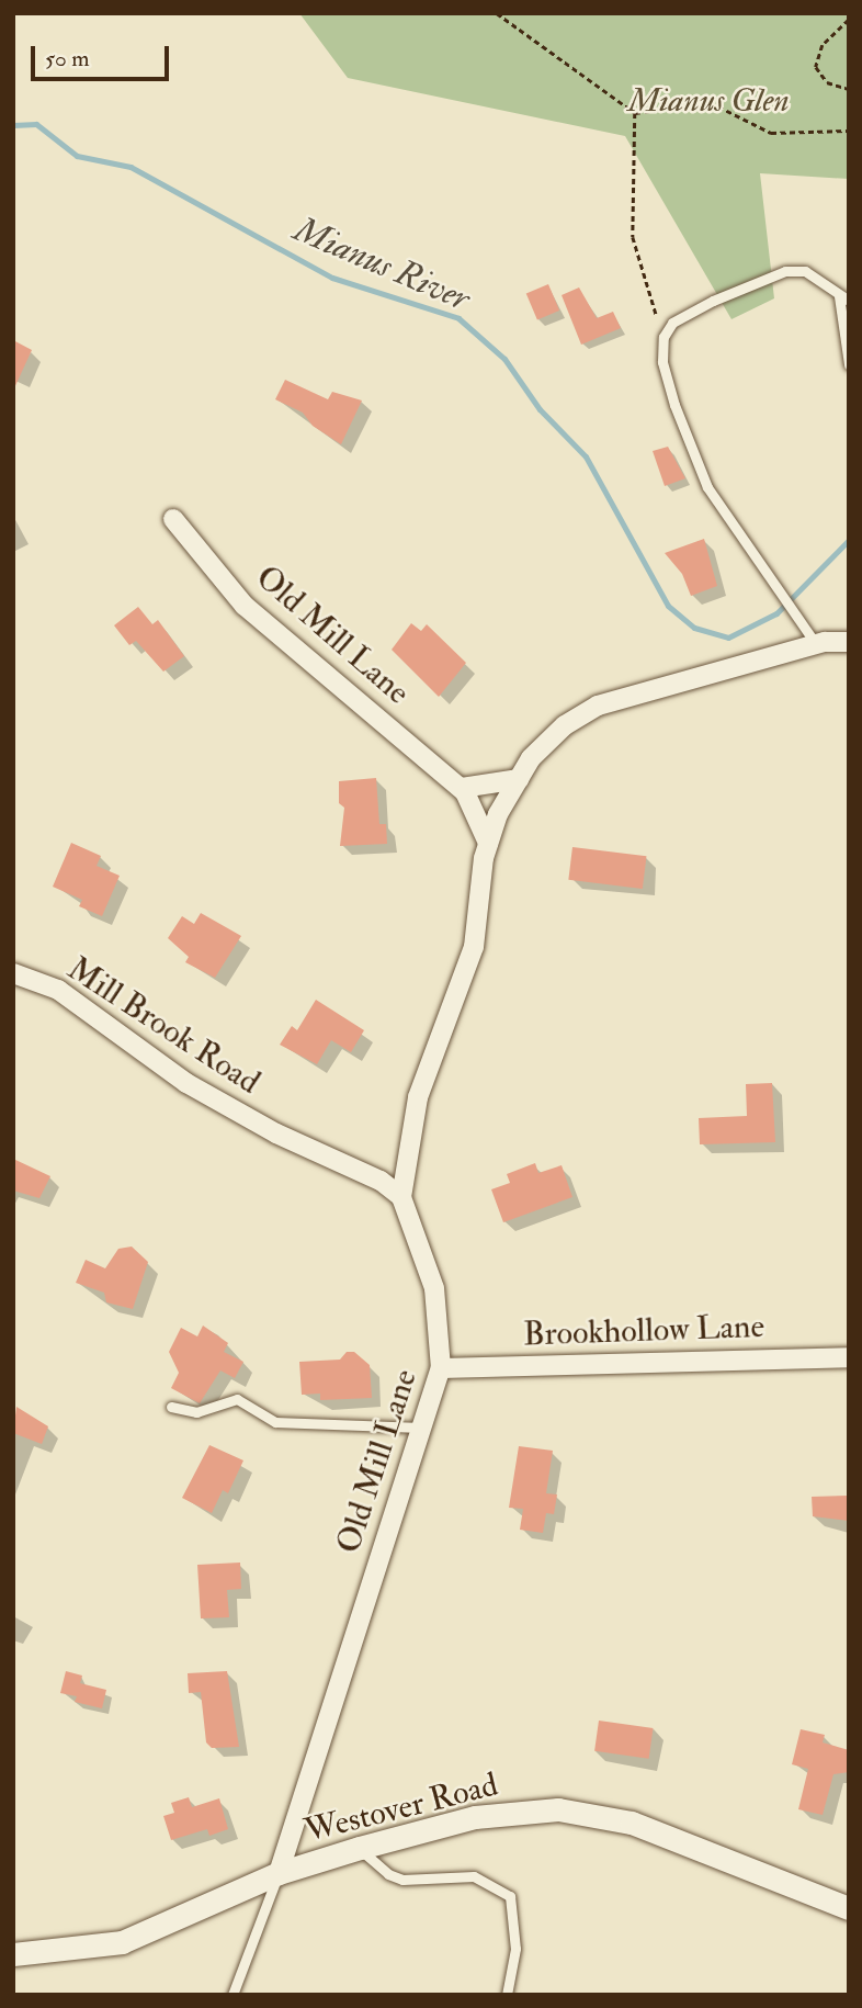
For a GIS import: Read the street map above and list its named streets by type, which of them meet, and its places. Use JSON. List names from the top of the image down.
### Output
{
  "streets": {
    "street": [
      "Old Mill Lane",
      "Mill Brook Road",
      "Brookhollow Lane",
      "Westover Road"
    ]
  },
  "crossings": [
    ["Old Mill Lane", "Mill Brook Road"],
    ["Old Mill Lane", "Brookhollow Lane"],
    ["Old Mill Lane", "Westover Road"]
  ],
  "water": ["Mianus River"],
  "parks": ["Mianus Glen"],
  "scale_bar": "50 m"
}
